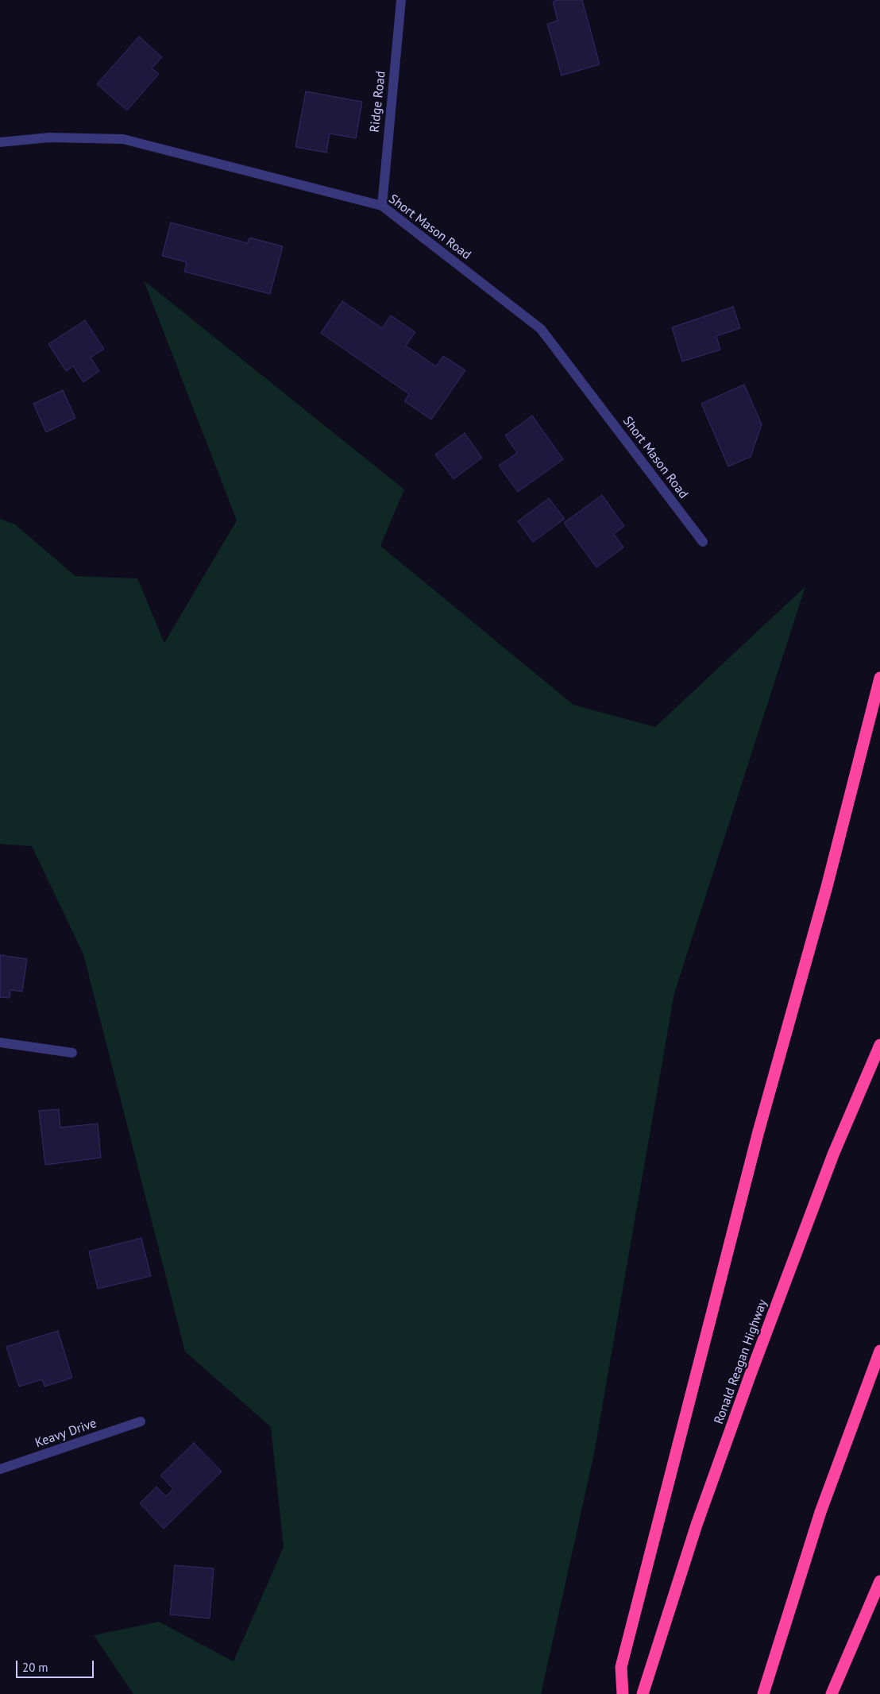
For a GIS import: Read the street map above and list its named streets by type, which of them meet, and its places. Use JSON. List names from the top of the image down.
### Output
{
  "streets": {
    "highway": ["Ronald Reagan Highway"],
    "street": ["Ridge Road", "Short Mason Road", "Keavy Drive"]
  },
  "crossings": [
    ["Ridge Road", "Short Mason Road"]
  ],
  "scale_bar": "20 m"
}
